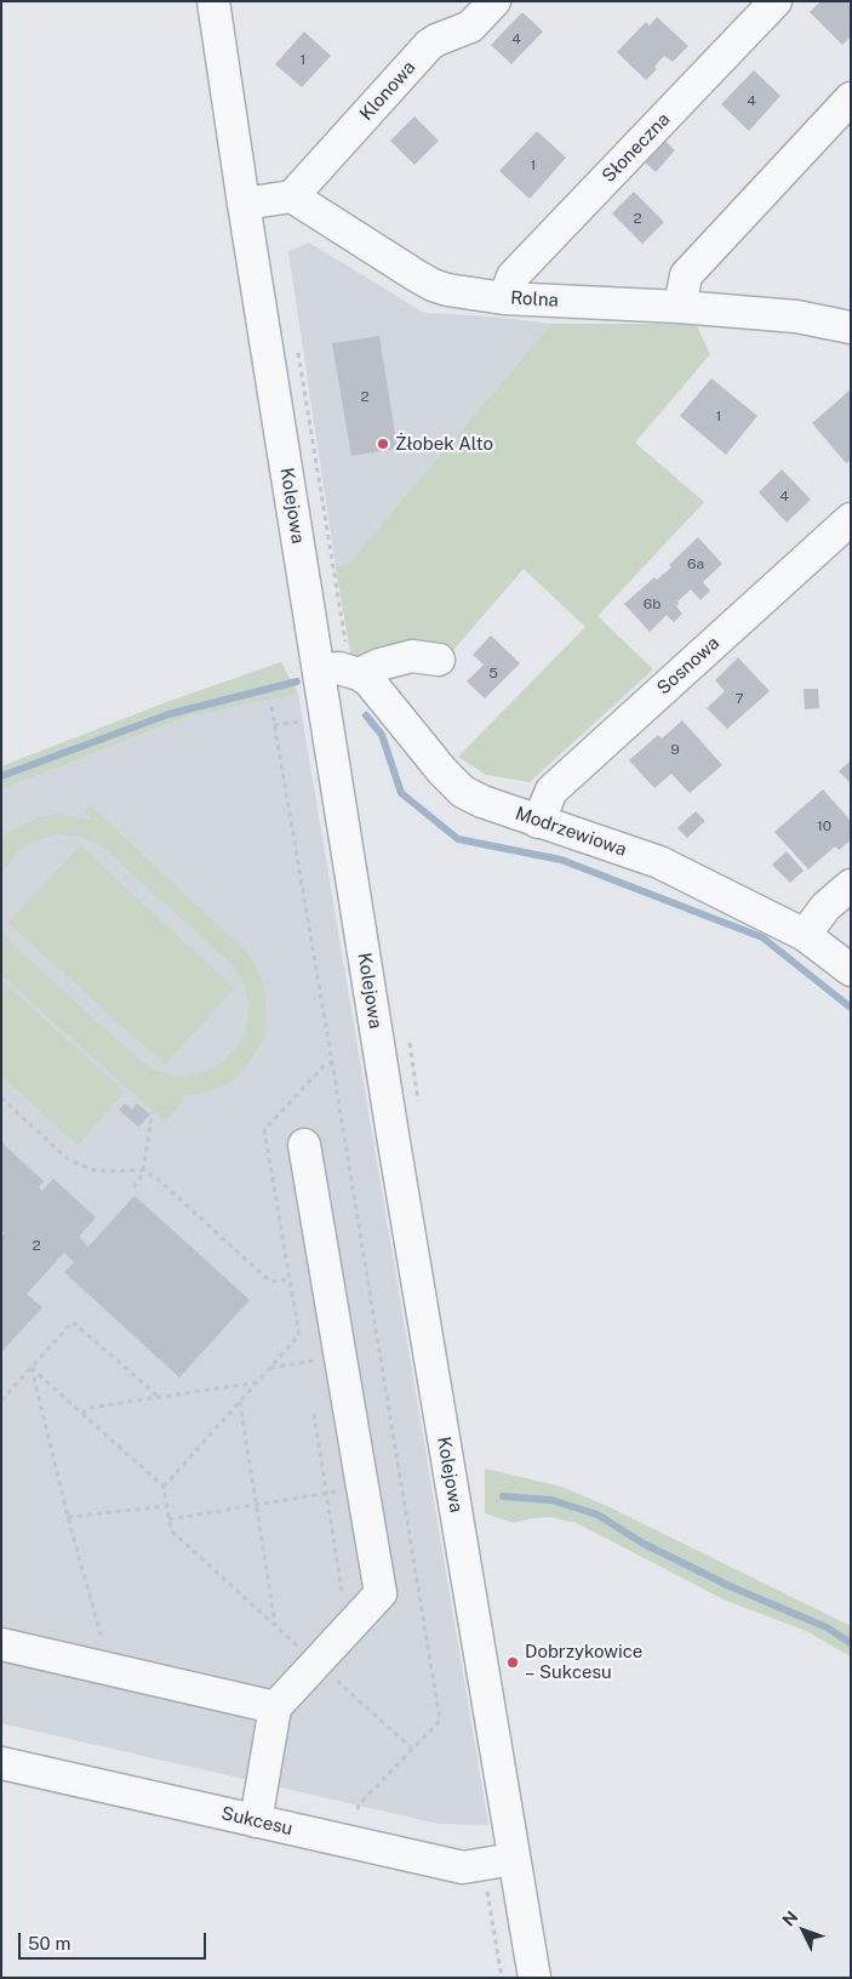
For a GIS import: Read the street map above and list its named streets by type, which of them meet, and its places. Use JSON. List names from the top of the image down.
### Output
{
  "streets": {
    "street": [
      "Klonowa",
      "Słoneczna",
      "Rolna",
      "Kolejowa",
      "Sosnowa",
      "Modrzewiowa",
      "Sukcesu"
    ]
  },
  "crossings": [
    ["Klonowa", "Rolna"],
    ["Słoneczna", "Rolna"],
    ["Kolejowa", "Sukcesu"],
    ["Sosnowa", "Modrzewiowa"]
  ],
  "places": ["Żłobek Alto", "Dobrzykowice – Sukcesu"],
  "house_numbers": [
    "4",
    "1",
    "4",
    "1",
    "2",
    "2",
    "1",
    "4",
    "6a",
    "6b",
    "5",
    "7",
    "9",
    "10",
    "2"
  ],
  "scale_bar": "50 m",
  "north": "top left"
}
